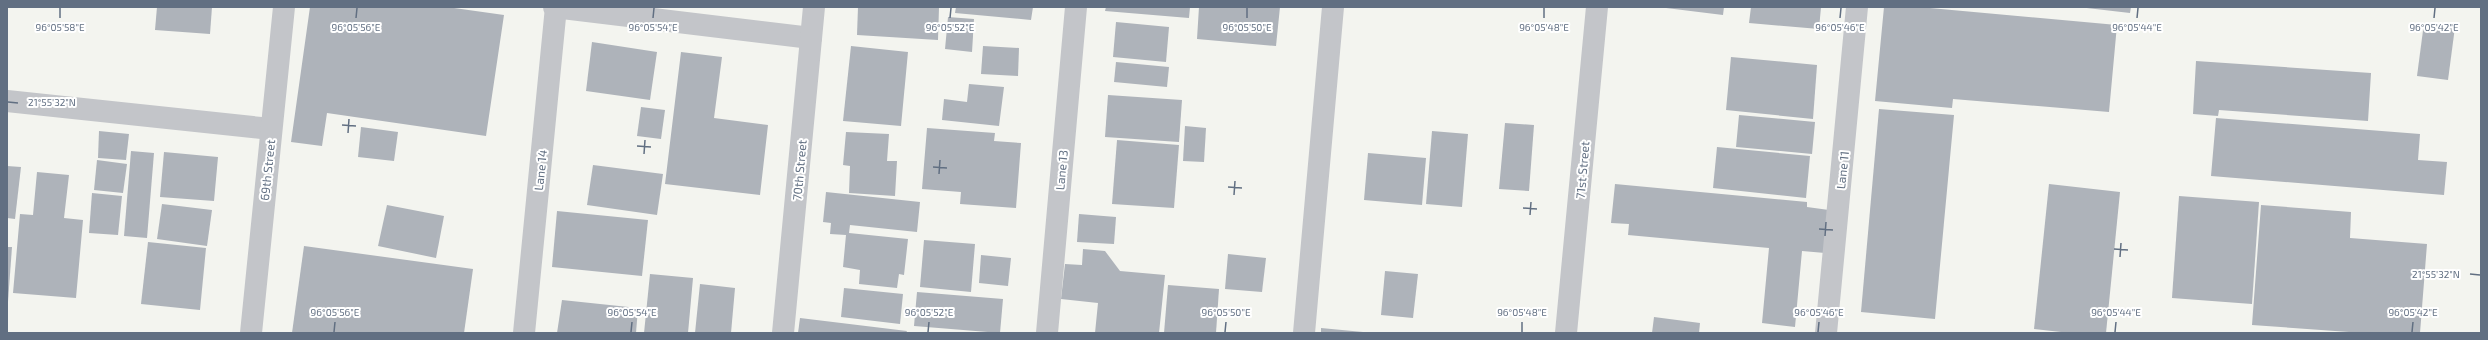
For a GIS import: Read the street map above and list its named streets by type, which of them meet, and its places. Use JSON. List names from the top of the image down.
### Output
{
  "streets": {
    "street": [
      "69th Street",
      "Lane 14",
      "70th Street",
      "Lane 13",
      "71st Street",
      "Lane 11"
    ]
  },
  "coordinates": [
    "96°05'54\"E",
    "96°05'52\"E",
    "96°05'58\"E",
    "96°05'56\"E",
    "96°05'50\"E",
    "96°05'48\"E",
    "96°05'46\"E",
    "96°05'44\"E",
    "96°05'42\"E",
    "21°55'32\"N"
  ]
}
